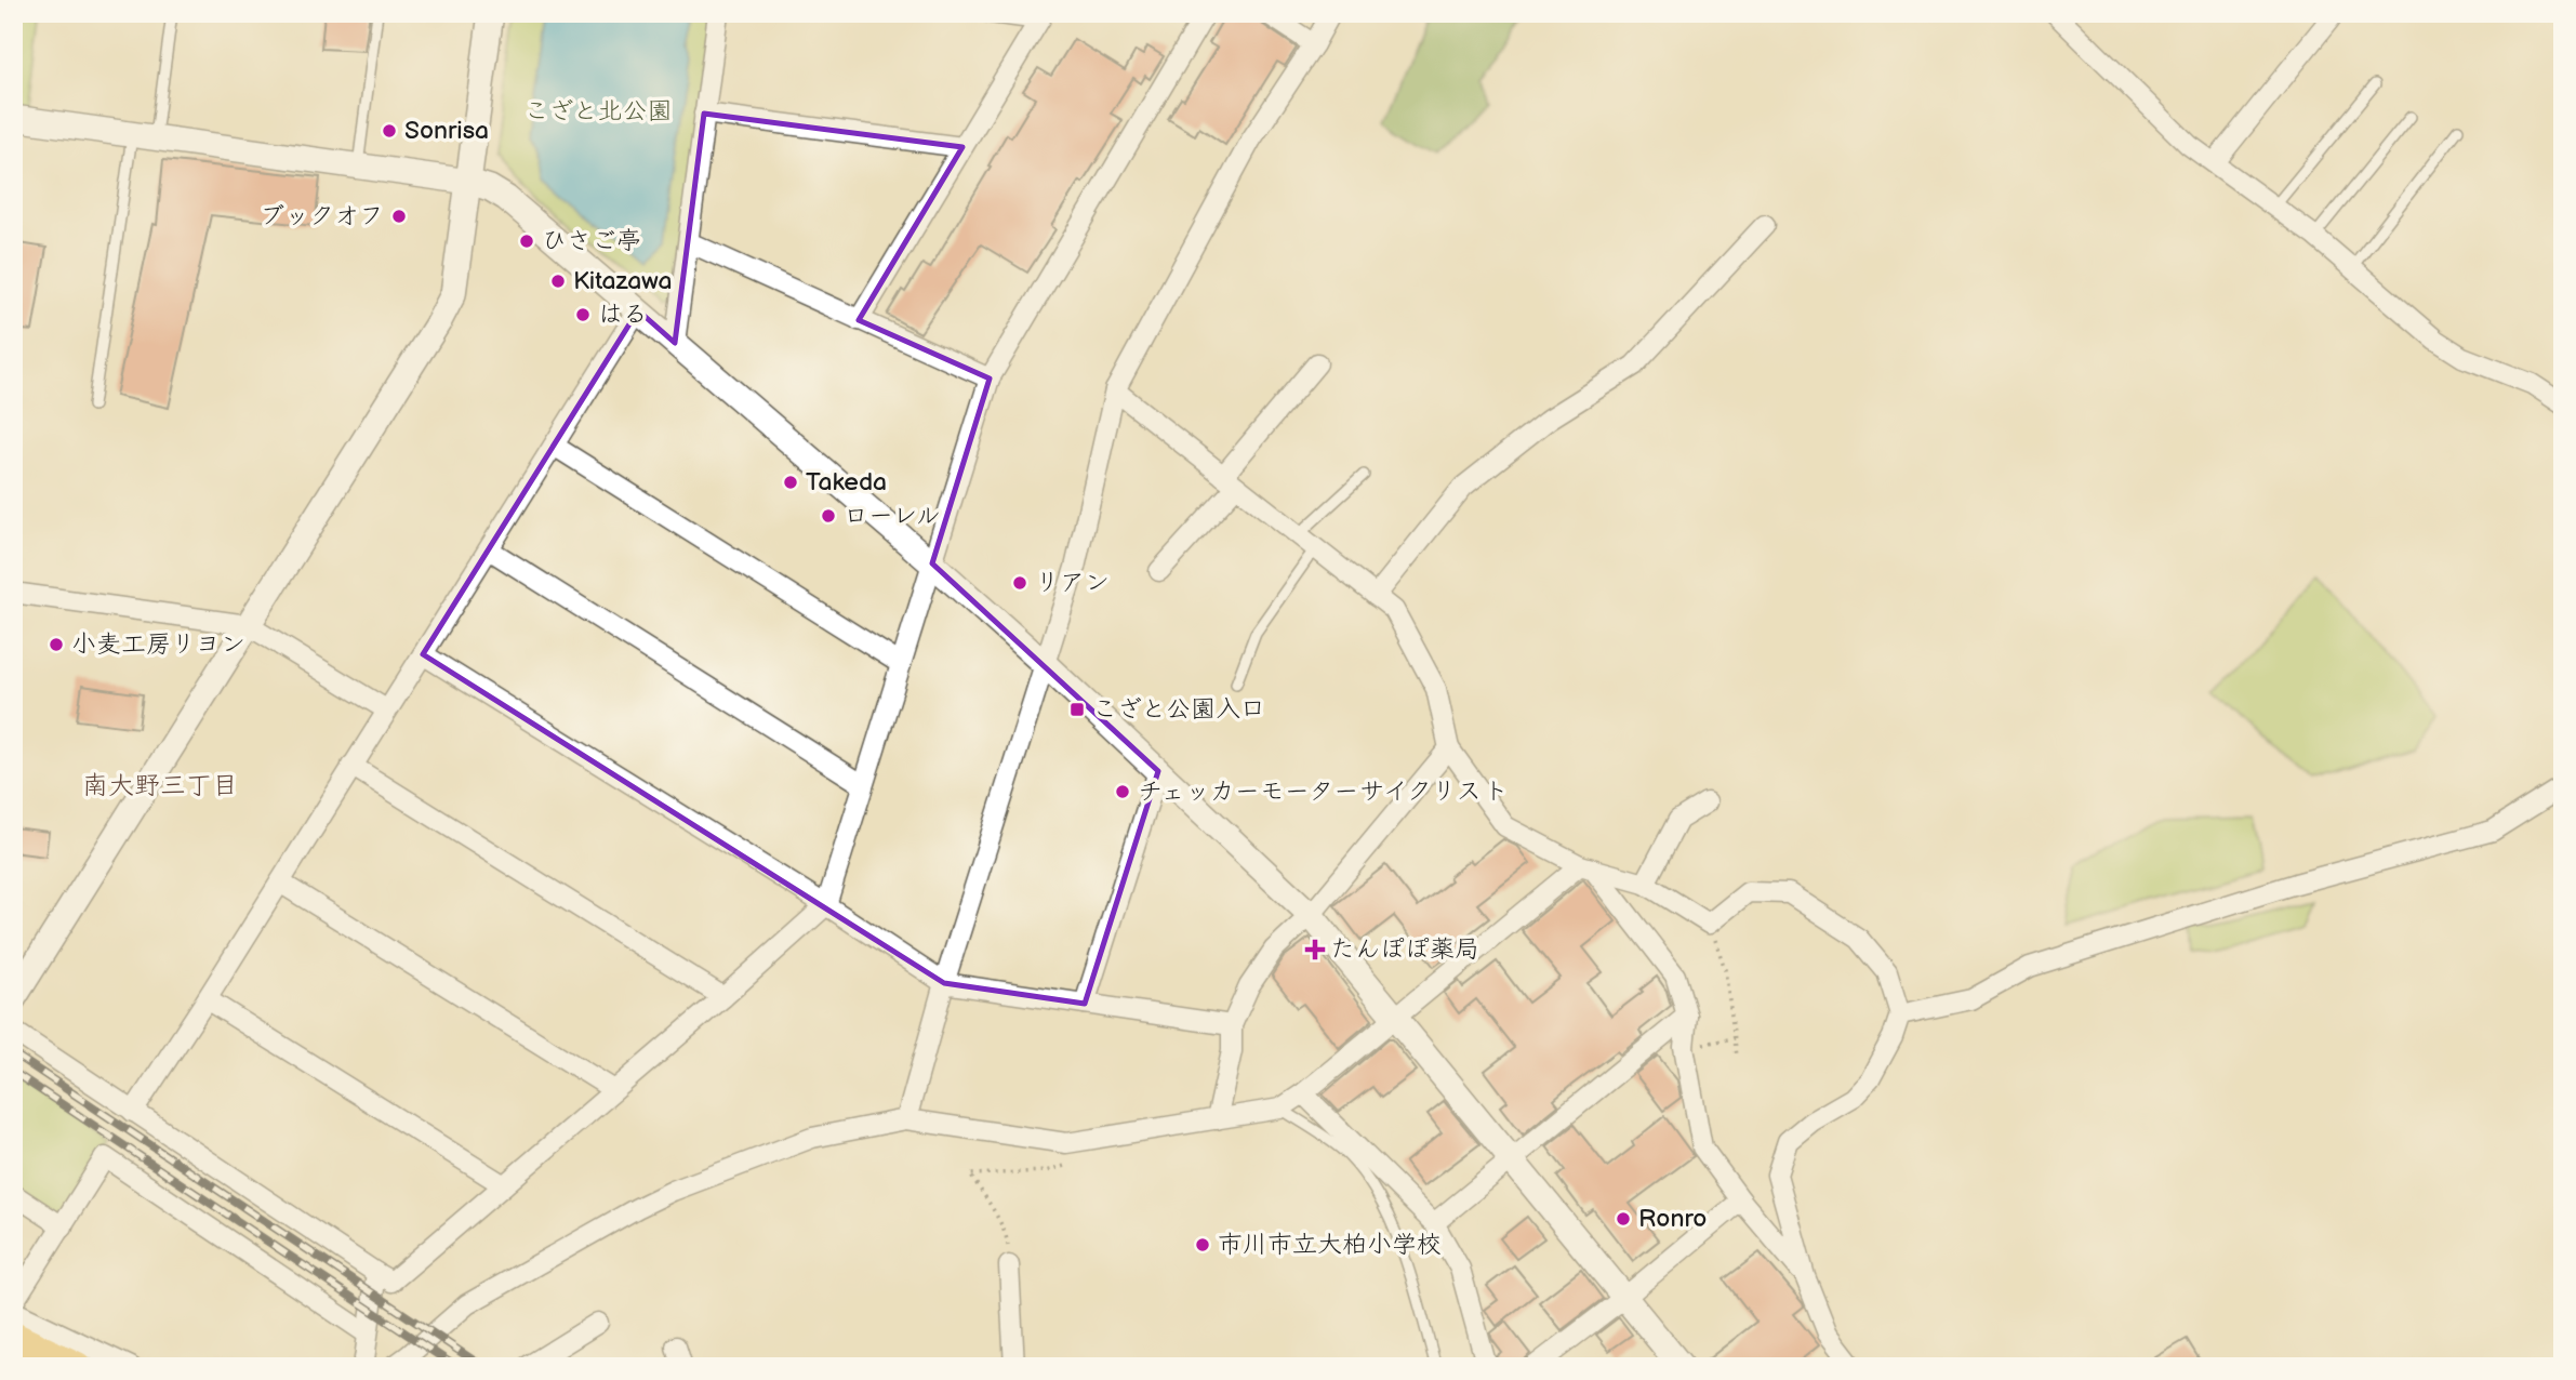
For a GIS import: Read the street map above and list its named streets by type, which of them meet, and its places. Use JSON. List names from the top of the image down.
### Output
{
  "districts": ["南大野三丁目"],
  "parks": ["こざと北公園"],
  "places": {
    "other": [
      "Sonrisa",
      "ブックオフ",
      "ひさご亭",
      "Kitazawa",
      "はる",
      "Takeda",
      "ローレル",
      "リアン",
      "小麦工房リヨン",
      "チェッカーモーターサイクリスト",
      "Ronro",
      "市川市立大柏小学校"
    ],
    "transit": ["こざと公園入口"],
    "health": ["たんぽぽ薬局"]
  }
}
